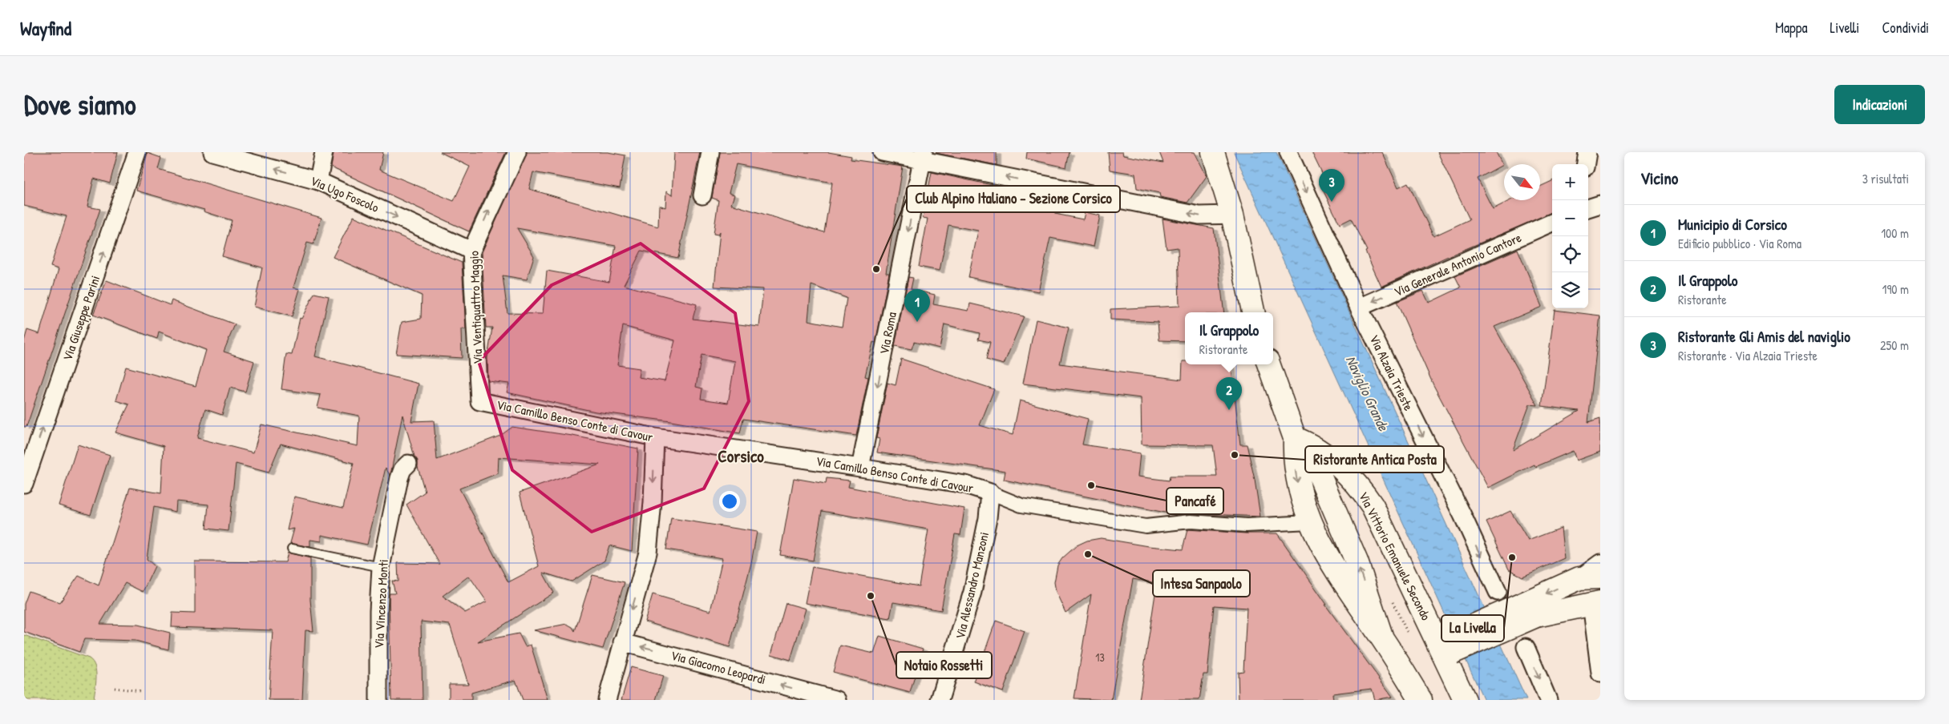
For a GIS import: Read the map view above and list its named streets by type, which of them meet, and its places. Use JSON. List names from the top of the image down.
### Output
{
  "streets": {
    "main road": ["Via Vittorio Emanuele Secondo"],
    "street": [
      "Via Ugo Foscolo",
      "Via Generale Antonio Cantore",
      "Via Ventiquattro Maggio",
      "Via Giuseppe Parini",
      "Via Roma",
      "Via Alzaia Trieste",
      "Via Camillo Benso Conte di Cavour",
      "Via Alessandro Manzoni",
      "Via Vincenzo Monti",
      "Via Giacomo Leopardi"
    ]
  },
  "crossings": [
    ["Via Ugo Foscolo", "Via Ventiquattro Maggio"],
    ["Via Generale Antonio Cantore", "Via Alzaia Trieste"],
    ["Via Ventiquattro Maggio", "Via Camillo Benso Conte di Cavour"],
    ["Via Roma", "Via Camillo Benso Conte di Cavour"],
    ["Via Camillo Benso Conte di Cavour", "Via Alessandro Manzoni"]
  ],
  "one_way": [
    "Via Generale Antonio Cantore",
    "Via Ventiquattro Maggio",
    "Via Giuseppe Parini",
    "Via Roma",
    "Via Alzaia Trieste",
    "Via Giacomo Leopardi"
  ],
  "districts": ["Corsico"],
  "water": ["Naviglio Grande"],
  "places": [
    "Club Alpino Italiano - Sezione Corsico",
    "Ristorante Antica Posta",
    "Pancafé",
    "Intesa Sanpaolo",
    "La Livella",
    "Notaio Rossetti"
  ],
  "house_numbers": ["13"],
  "north": "bottom right",
  "page": {
    "header": "Wayfind",
    "nav": ["Mappa", "Livelli", "Condividi"],
    "buttons": "Indicazioni",
    "title": "Dove siamo",
    "heading": ["Vicino", "3 risultati"],
    "map_buttons": ["+", "−"],
    "pins": ["3", "1", "2"],
    "list": [
      {
        "mark": "1",
        "name": "Municipio di Corsico",
        "note": "Edificio pubblico · Via Roma",
        "value": "100 m"
      },
      {
        "mark": "2",
        "name": "Il Grappolo",
        "note": "Ristorante",
        "value": "190 m"
      },
      {
        "mark": "3",
        "name": "Ristorante Gli Amis del naviglio",
        "note": "Ristorante · Via Alzaia Trieste",
        "value": "250 m"
      }
    ],
    "popup": ["Il Grappolo", "Ristorante"]
  }
}
